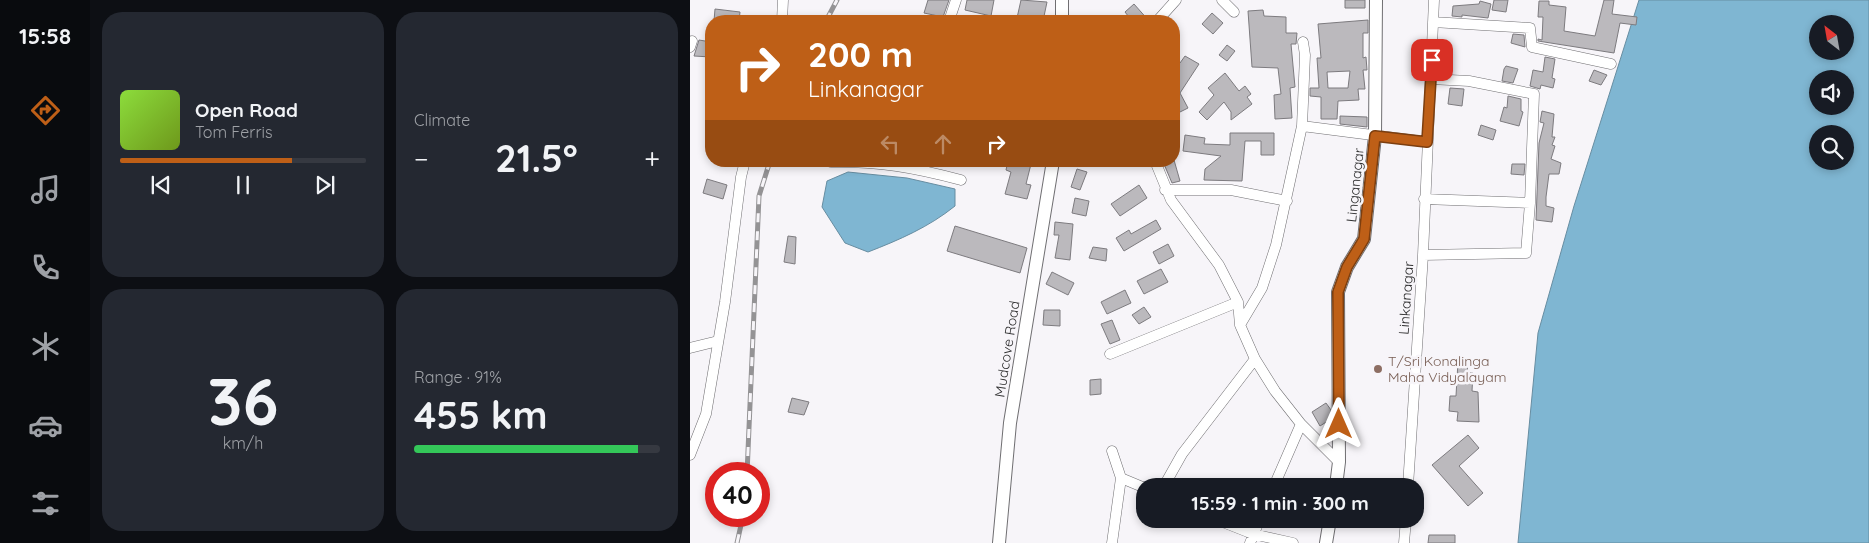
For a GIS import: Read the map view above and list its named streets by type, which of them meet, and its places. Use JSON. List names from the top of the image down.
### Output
{
  "streets": {
    "street": ["Linganagar", "Linkanagar", "Mudcove Road"]
  },
  "places": ["T/Sri Konalinga Maha Vidyalayam"],
  "north": "top left",
  "page": {
    "tabs": "15:58",
    "tile": [
      "Climate",
      ["36", "km/h"],
      ["Range · 91%", "455 km"]
    ],
    "turn": ["200 m", "Linkanagar"],
    "song": ["Open Road", "Tom Ferris"],
    "heat": ["−", "21.5°", "+"],
    "limit": "40",
    "trip": "15:59 · 1 min · 300 m"
  }
}
